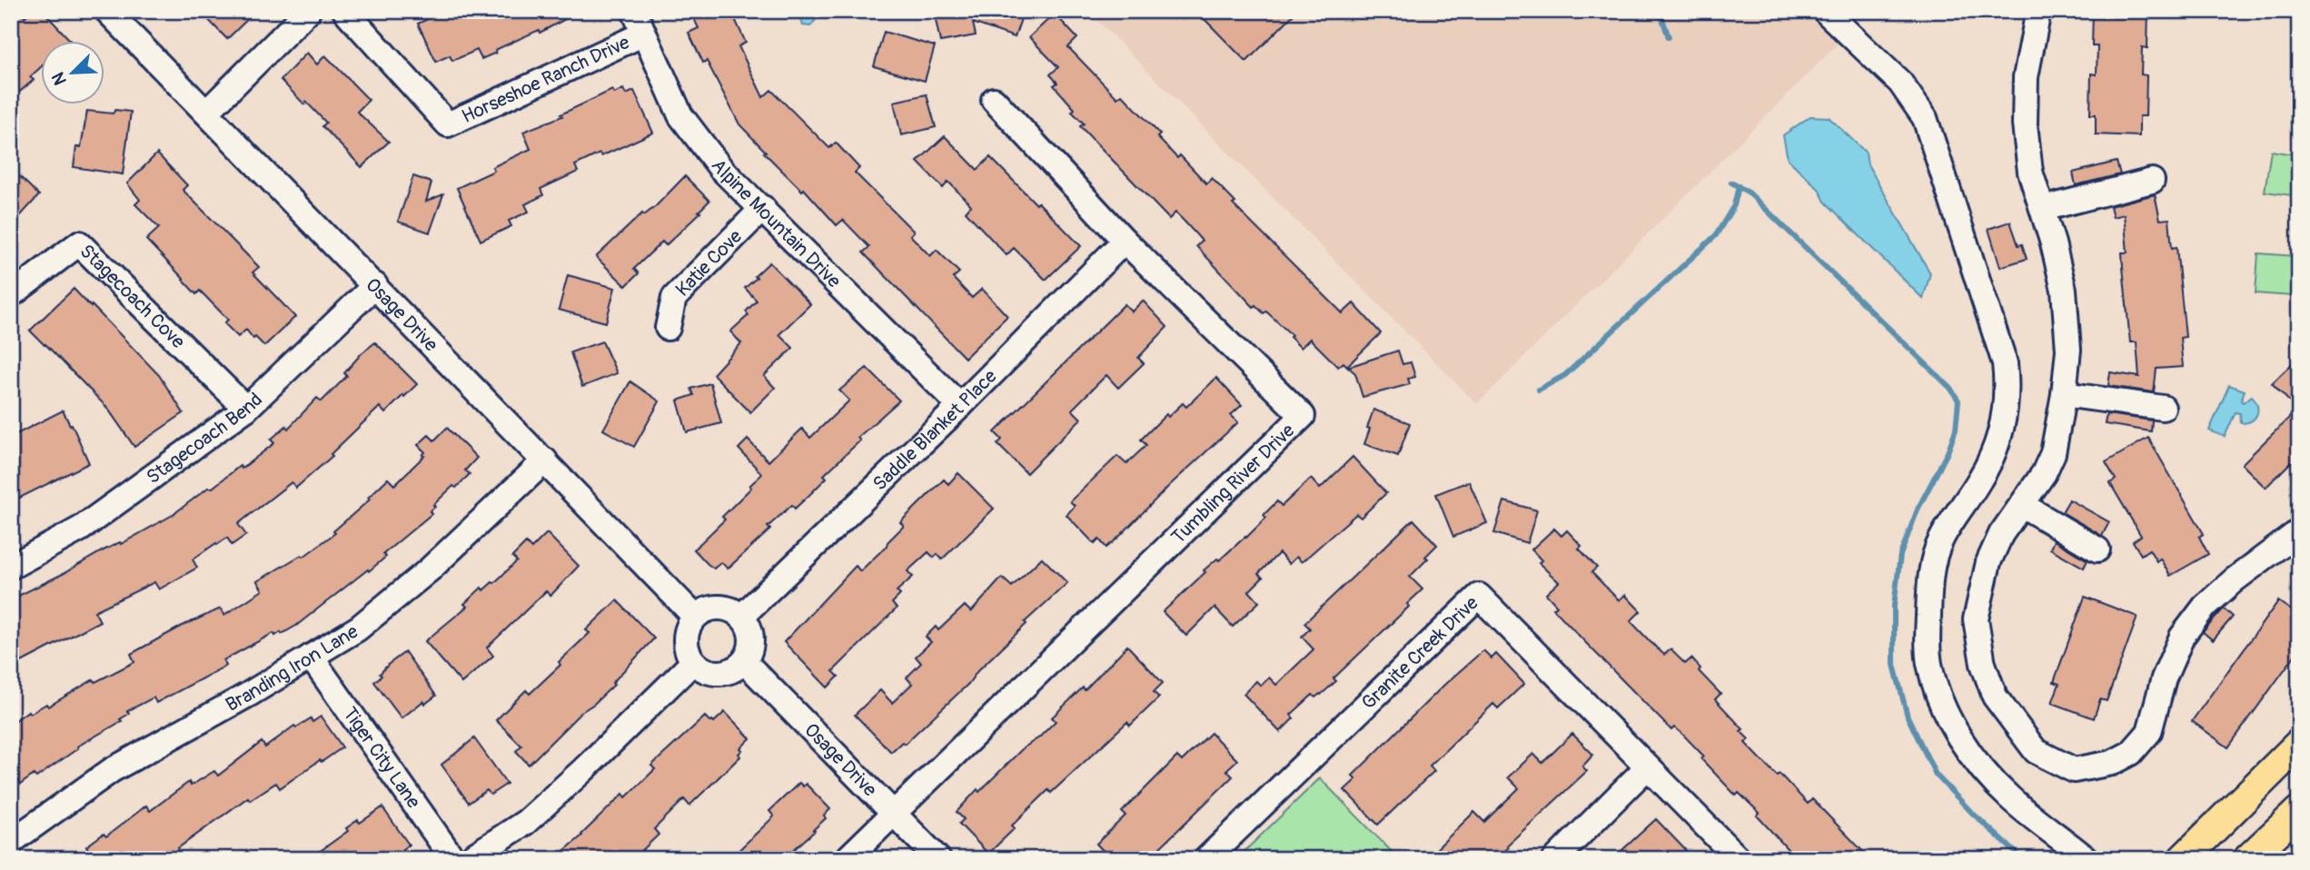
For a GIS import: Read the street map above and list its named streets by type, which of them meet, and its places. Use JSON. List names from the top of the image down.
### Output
{
  "streets": {
    "street": [
      "Horseshoe Ranch Drive",
      "Alpine Mountain Drive",
      "Katie Cove",
      "Stagecoach Cove",
      "Osage Drive",
      "Saddle Blanket Place",
      "Stagecoach Bend",
      "Tumbling River Drive",
      "Granite Creek Drive",
      "Branding Iron Lane",
      "Tiger City Lane"
    ]
  },
  "crossings": [
    ["Horseshoe Ranch Drive", "Alpine Mountain Drive"],
    ["Alpine Mountain Drive", "Katie Cove"],
    ["Alpine Mountain Drive", "Saddle Blanket Place"],
    ["Stagecoach Cove", "Stagecoach Bend"],
    ["Osage Drive", "Saddle Blanket Place"],
    ["Osage Drive", "Stagecoach Bend"],
    ["Osage Drive", "Tumbling River Drive"],
    ["Osage Drive", "Branding Iron Lane"],
    ["Saddle Blanket Place", "Tumbling River Drive"],
    ["Branding Iron Lane", "Tiger City Lane"]
  ],
  "north": "bottom left"
}
